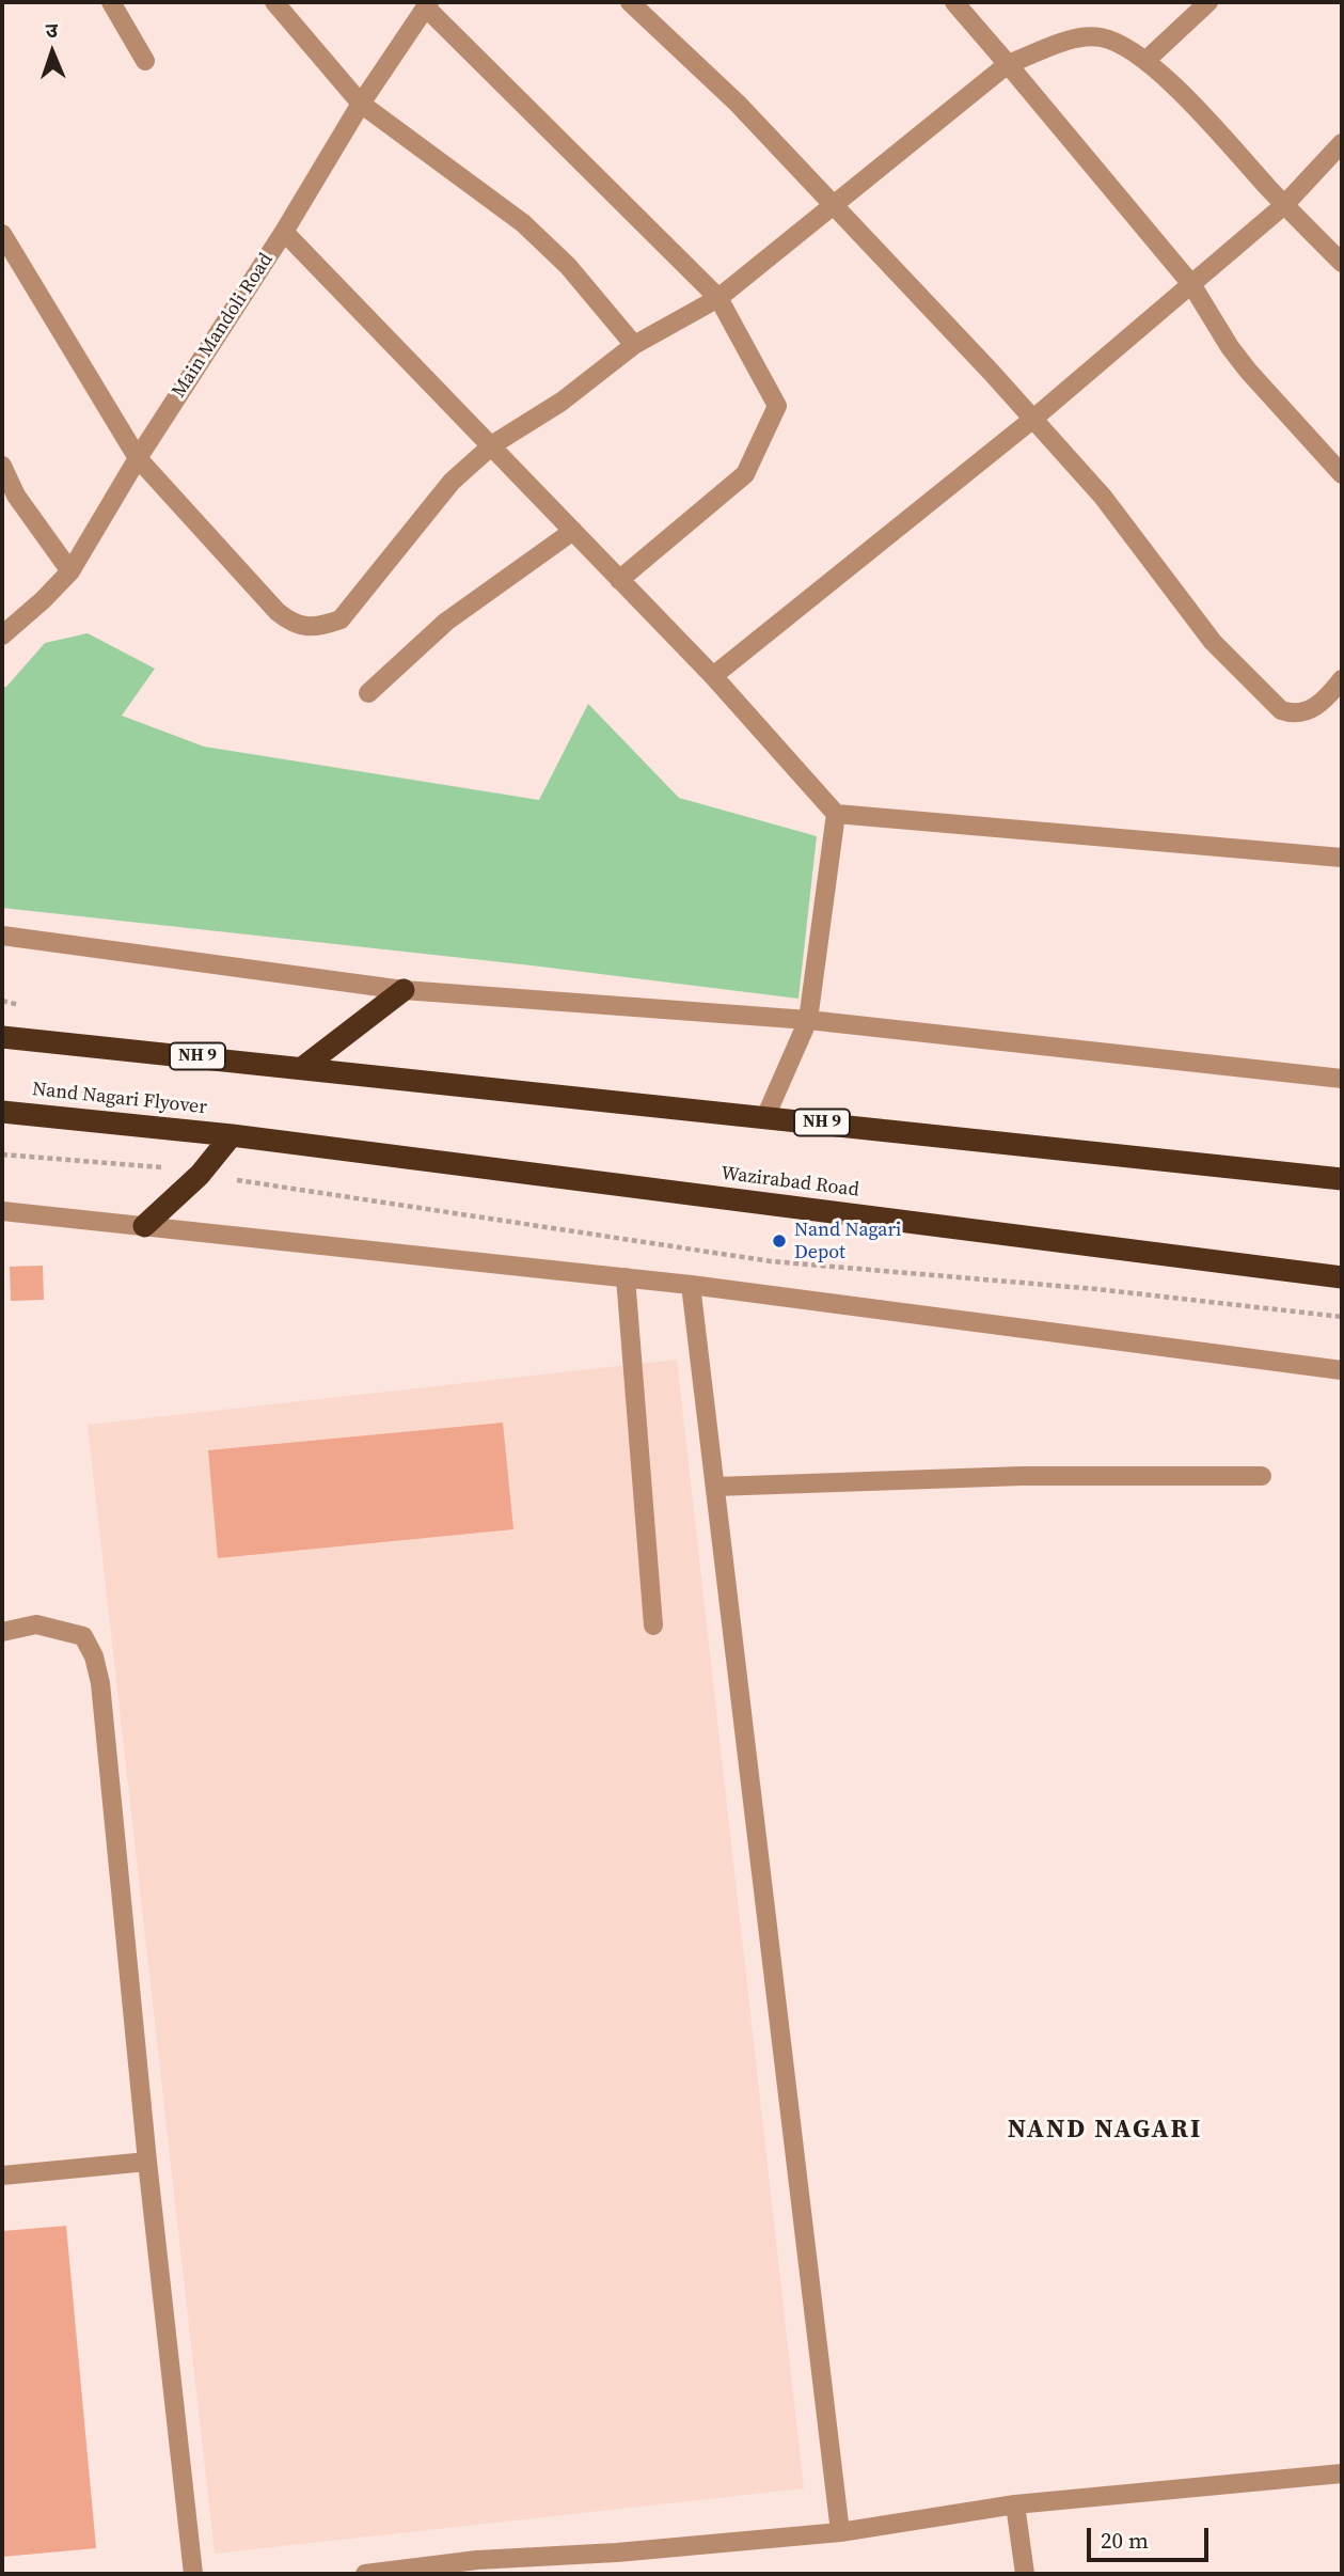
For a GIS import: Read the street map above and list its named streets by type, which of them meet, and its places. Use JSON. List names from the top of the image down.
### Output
{
  "streets": {
    "highway": ["NH 9", "Nand Nagari Flyover", "Wazirabad Road"],
    "street": ["Main Mandoli Road"]
  },
  "crossings": [
    ["Nand Nagari Flyover", "Wazirabad Road"]
  ],
  "districts": ["NAND NAGARI"],
  "places": ["Nand Nagari Depot"],
  "scale_bar": "20 m",
  "north": "top"
}
